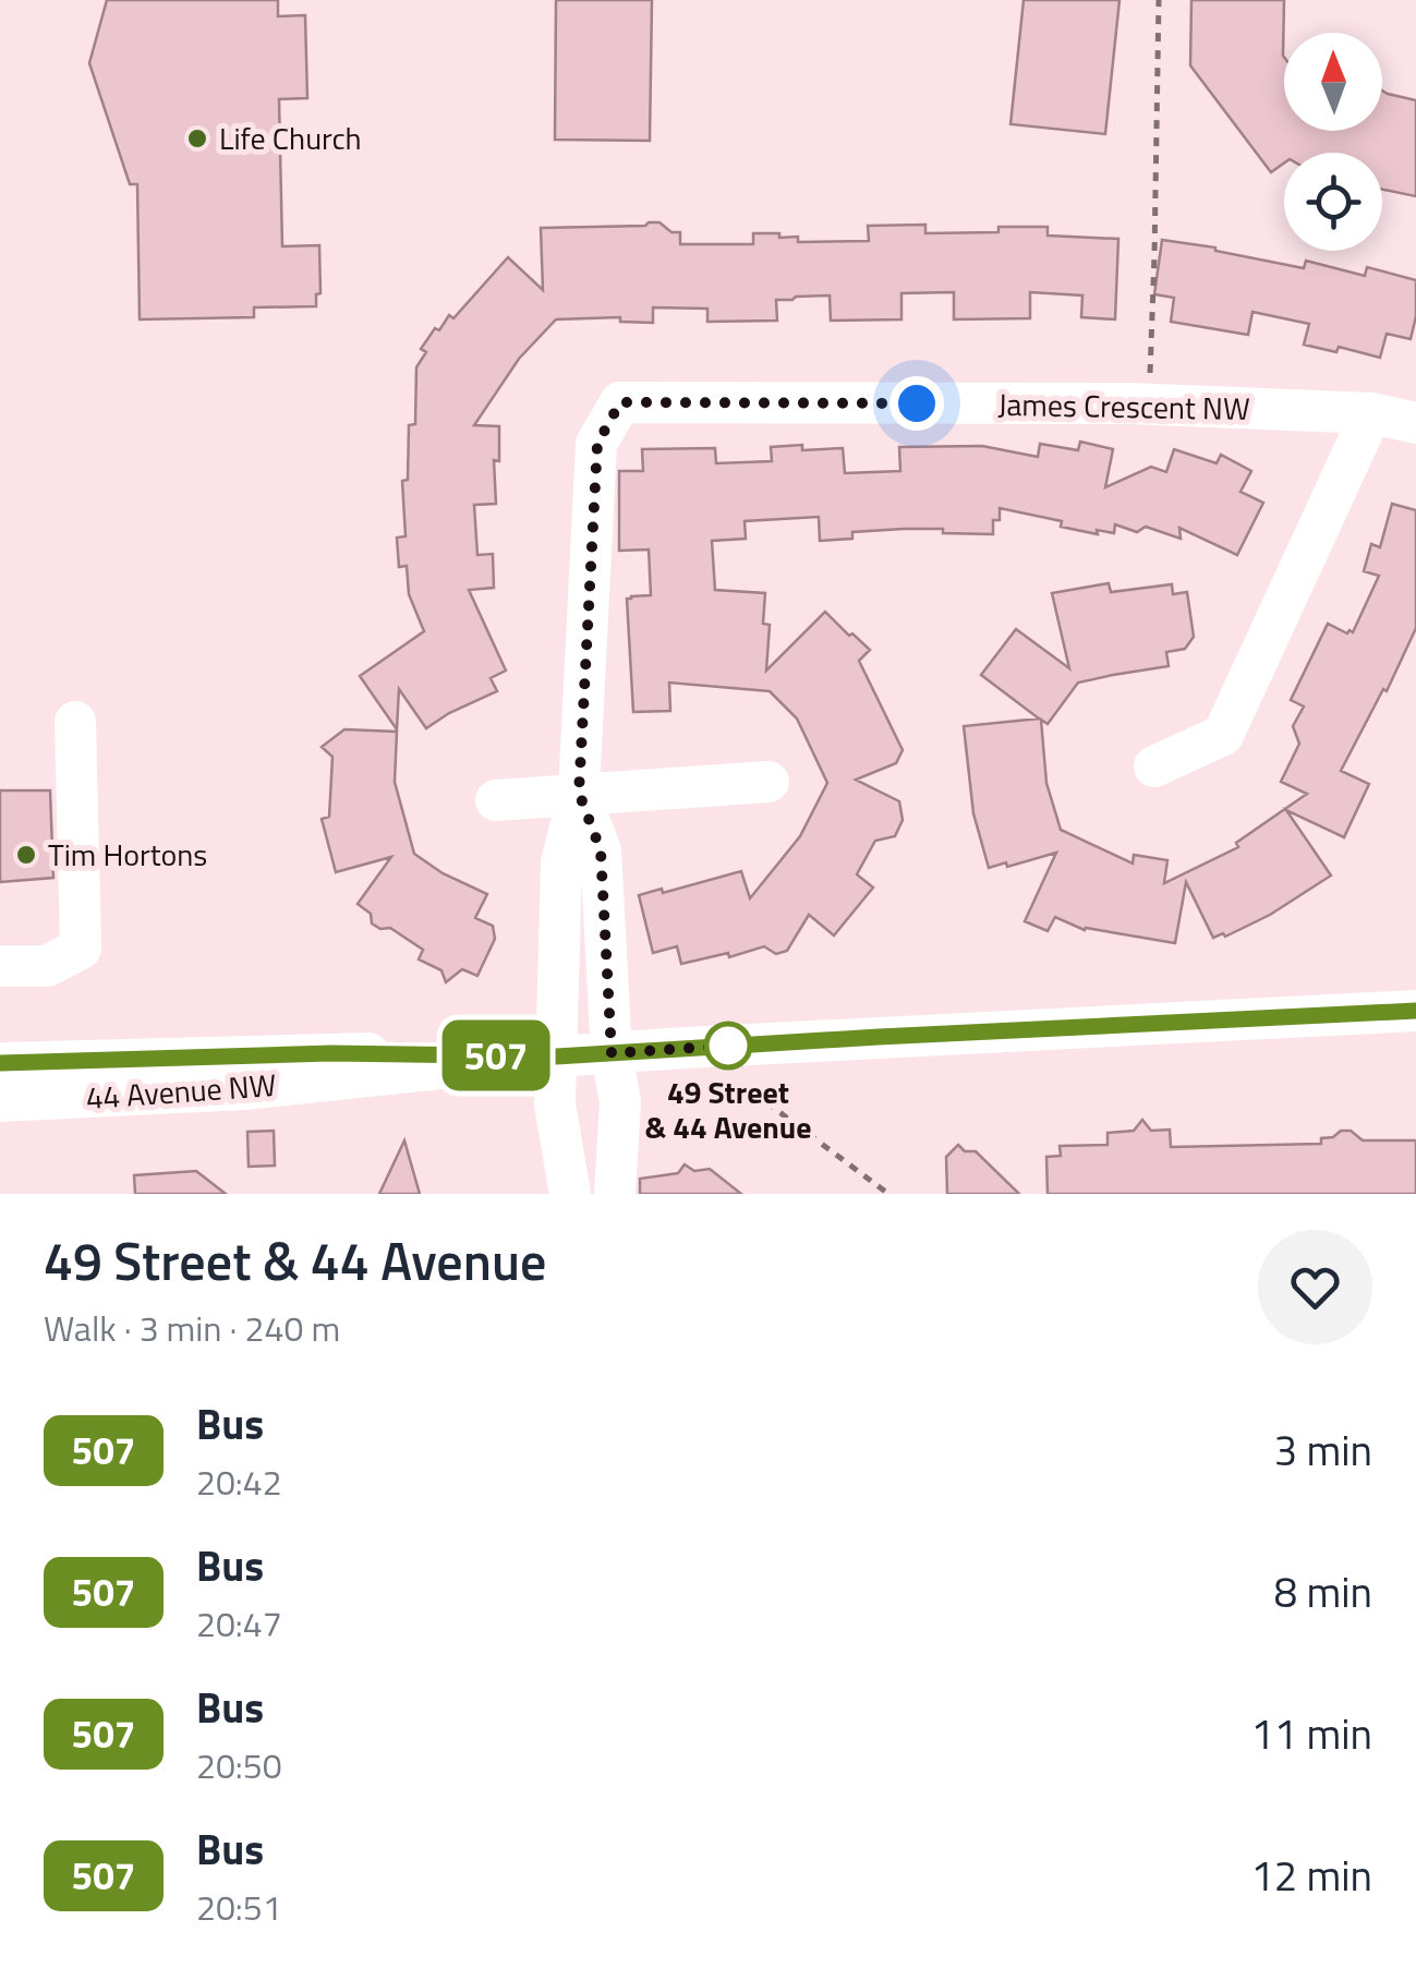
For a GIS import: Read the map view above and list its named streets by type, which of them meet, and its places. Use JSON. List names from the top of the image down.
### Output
{
  "streets": {
    "street": ["James Crescent NW", "44 Avenue NW"]
  },
  "crossings": [
    ["James Crescent NW", "44 Avenue NW"]
  ],
  "places": ["Life Church", "Tim Hortons", "49 Street & 44 Avenue"],
  "lines": ["bus line 507"],
  "north": "top",
  "page": {
    "on_map": "507",
    "heading": ["49 Street & 44 Avenue", "Walk · 3 min · 240 m"],
    "list": [
      {
        "mark": "507",
        "name": "Bus",
        "note": "20:42",
        "value": "3 min"
      },
      {
        "mark": "507",
        "name": "Bus",
        "note": "20:47",
        "value": "8 min"
      },
      {
        "mark": "507",
        "name": "Bus",
        "note": "20:50",
        "value": "11 min"
      },
      {
        "mark": "507",
        "name": "Bus",
        "note": "20:51",
        "value": "12 min"
      }
    ]
  }
}
